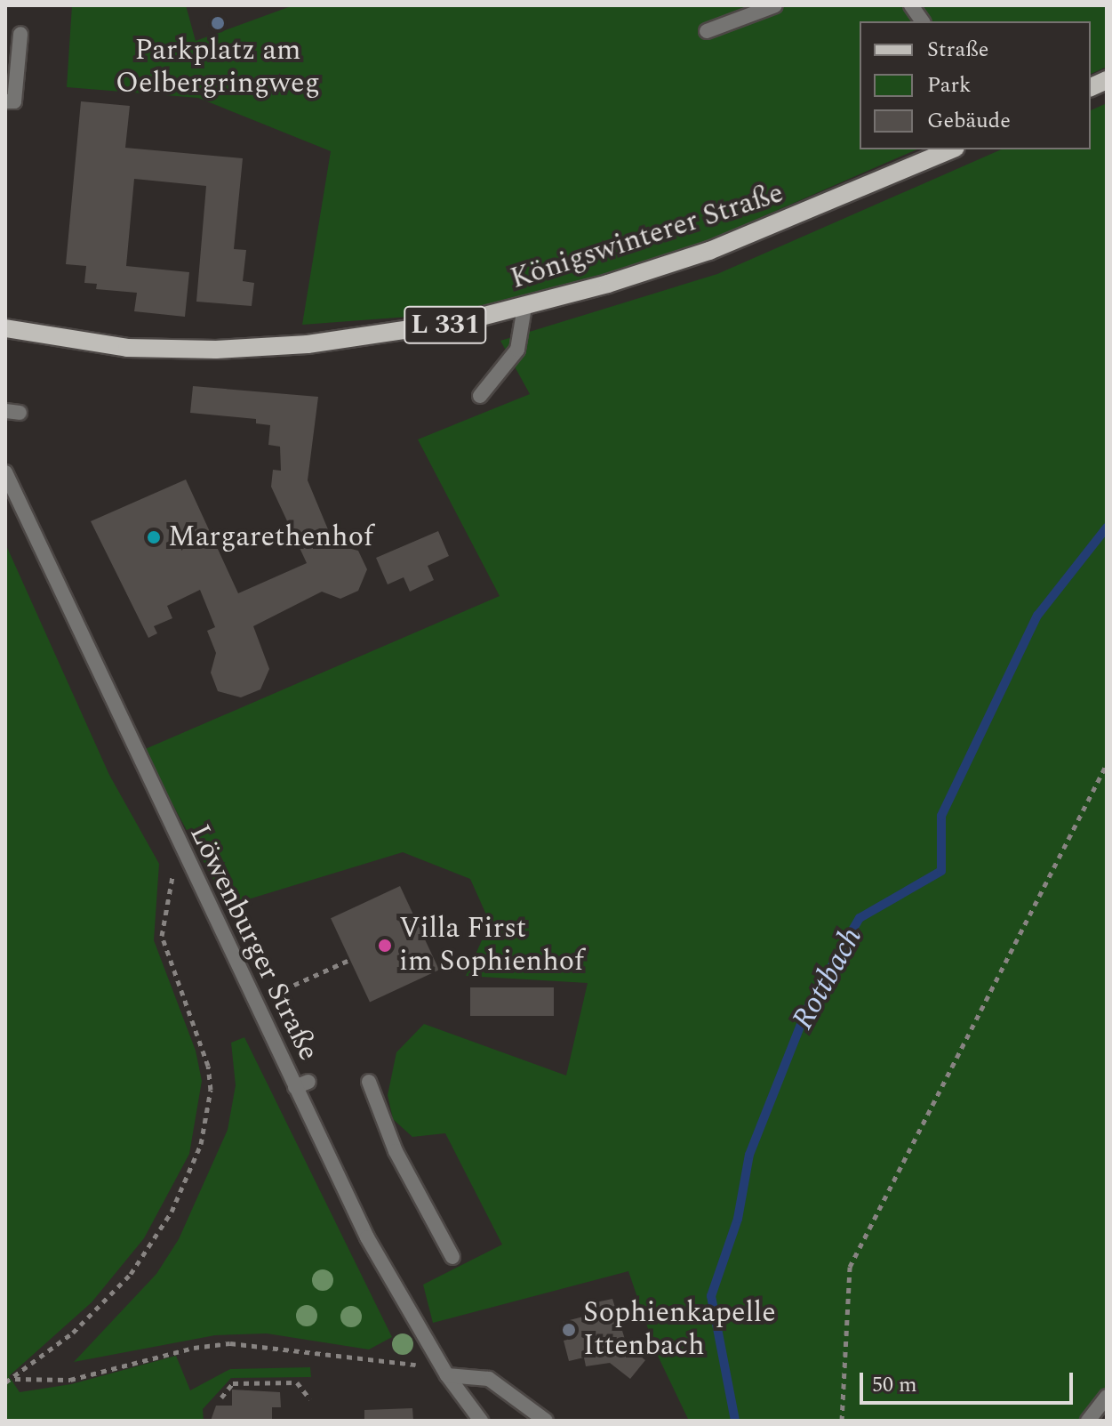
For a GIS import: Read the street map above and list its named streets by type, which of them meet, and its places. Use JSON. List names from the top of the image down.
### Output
{
  "streets": {
    "main road": ["Königswinterer Straße", "L 331"],
    "street": ["Löwenburger Straße"]
  },
  "water": ["Rottbach"],
  "places": [
    "Parkplatz am Oelbergringweg",
    "Margarethenhof",
    "Villa First im Sophienhof",
    "Sophienkapelle Ittenbach"
  ],
  "legend": ["Straße", "Park", "Gebäude"],
  "scale_bar": "50 m"
}
